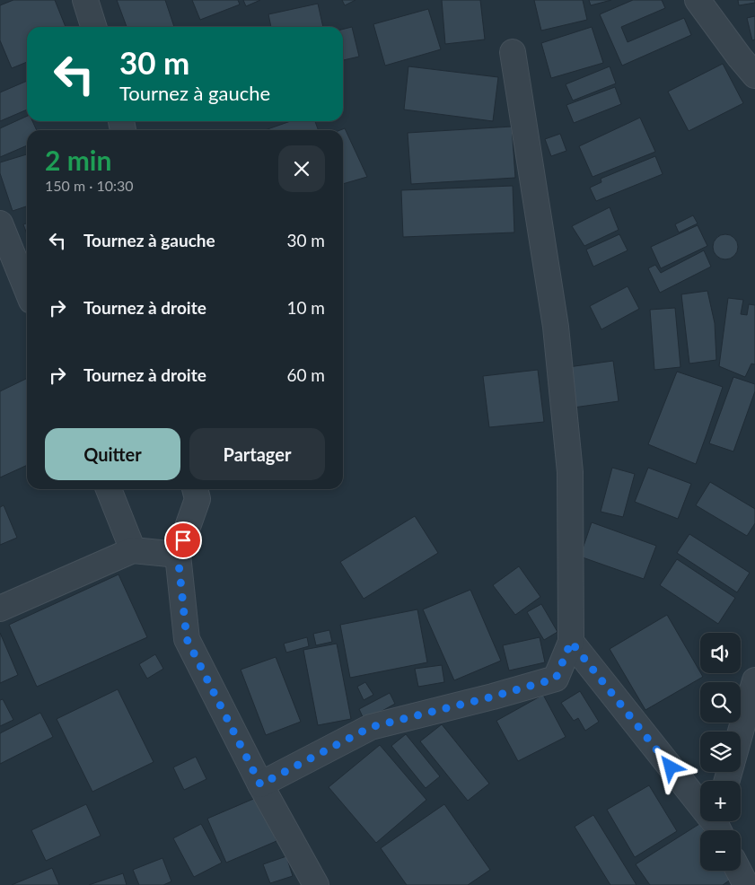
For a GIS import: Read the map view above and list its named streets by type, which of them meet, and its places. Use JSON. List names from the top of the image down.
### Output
{
  "page": {
    "turn": ["30 m", "Tournez à gauche"],
    "heading": ["2 min", "150 m · 10:30"],
    "list": [
      {
        "name": "Tournez à gauche",
        "value": "30 m"
      },
      {
        "name": "Tournez à droite",
        "value": "10 m"
      },
      {
        "name": "Tournez à droite",
        "value": "60 m"
      }
    ],
    "buttons": ["Quitter", "Partager"],
    "map_buttons": ["+", "−"]
  }
}
